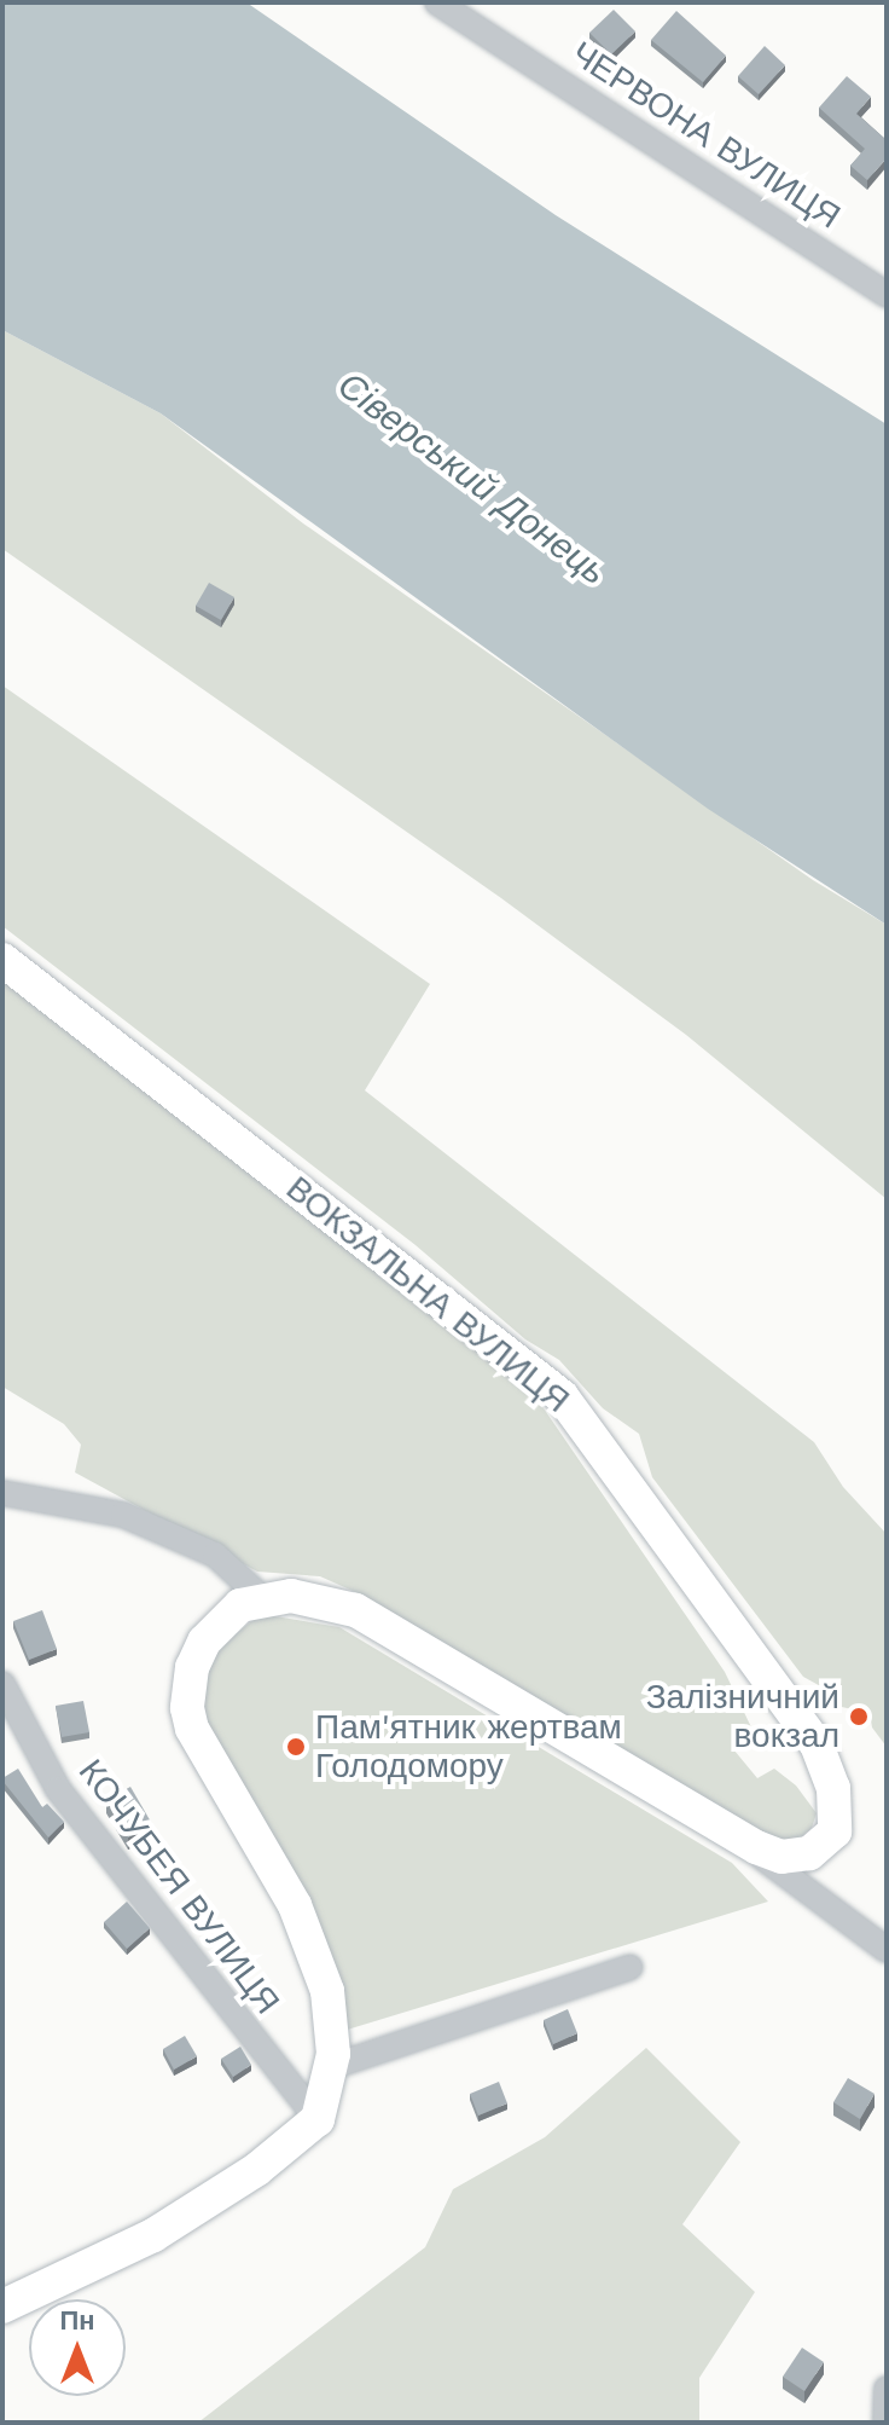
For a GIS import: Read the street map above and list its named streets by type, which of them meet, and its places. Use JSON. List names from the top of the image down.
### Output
{
  "streets": {
    "main road": ["ВОКЗАЛЬНА ВУЛИЦЯ"],
    "street": ["ЧЕРВОНА ВУЛИЦЯ", "КОЧУБЕЯ ВУЛИЦЯ"]
  },
  "water": ["Сіверський Донець"],
  "places": ["Залізничний вокзал", "Пам'ятник жертвам Голодомору"],
  "north": "top"
}
